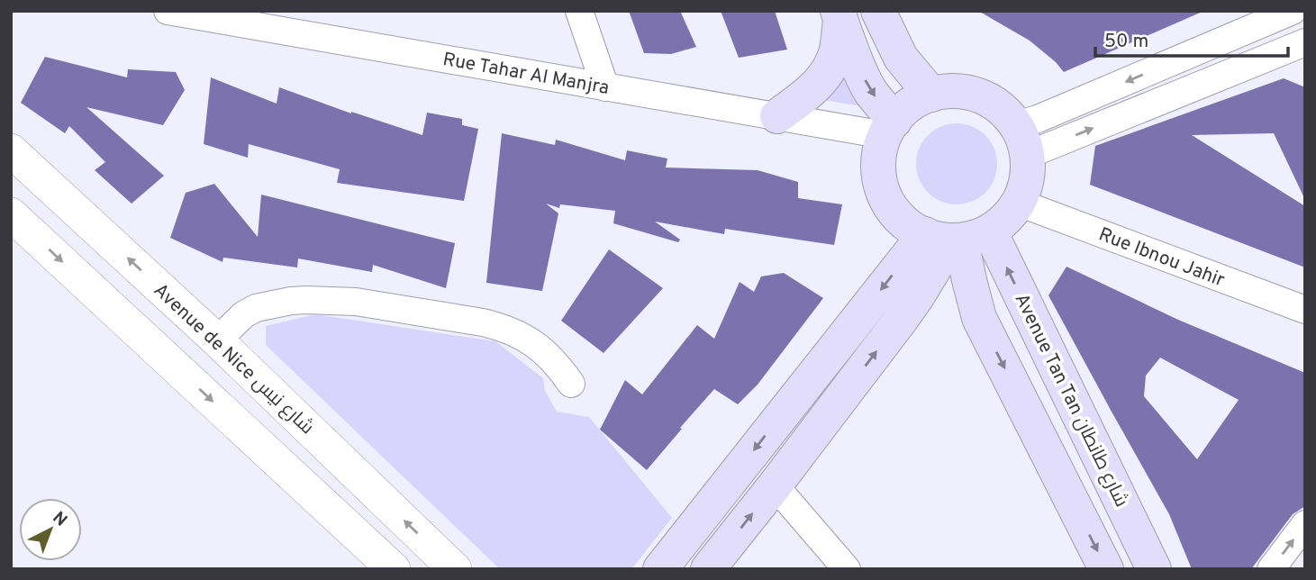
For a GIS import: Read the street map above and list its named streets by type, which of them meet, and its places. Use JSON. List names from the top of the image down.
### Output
{
  "streets": {
    "main road": ["Avenue Tan Tan شارع طانطان"],
    "street": ["Rue Tahar Al Manjra", "Rue Ibnou Jahir", "Avenue de Nice شارع نيس"]
  },
  "crossings": [
    ["Rue Tahar Al Manjra", "Rue Ibnou Jahir"],
    ["Rue Tahar Al Manjra", "Avenue Tan Tan شارع طانطان"],
    ["Rue Ibnou Jahir", "Avenue Tan Tan شارع طانطان"]
  ],
  "scale_bar": "50 m",
  "north": "top right"
}
